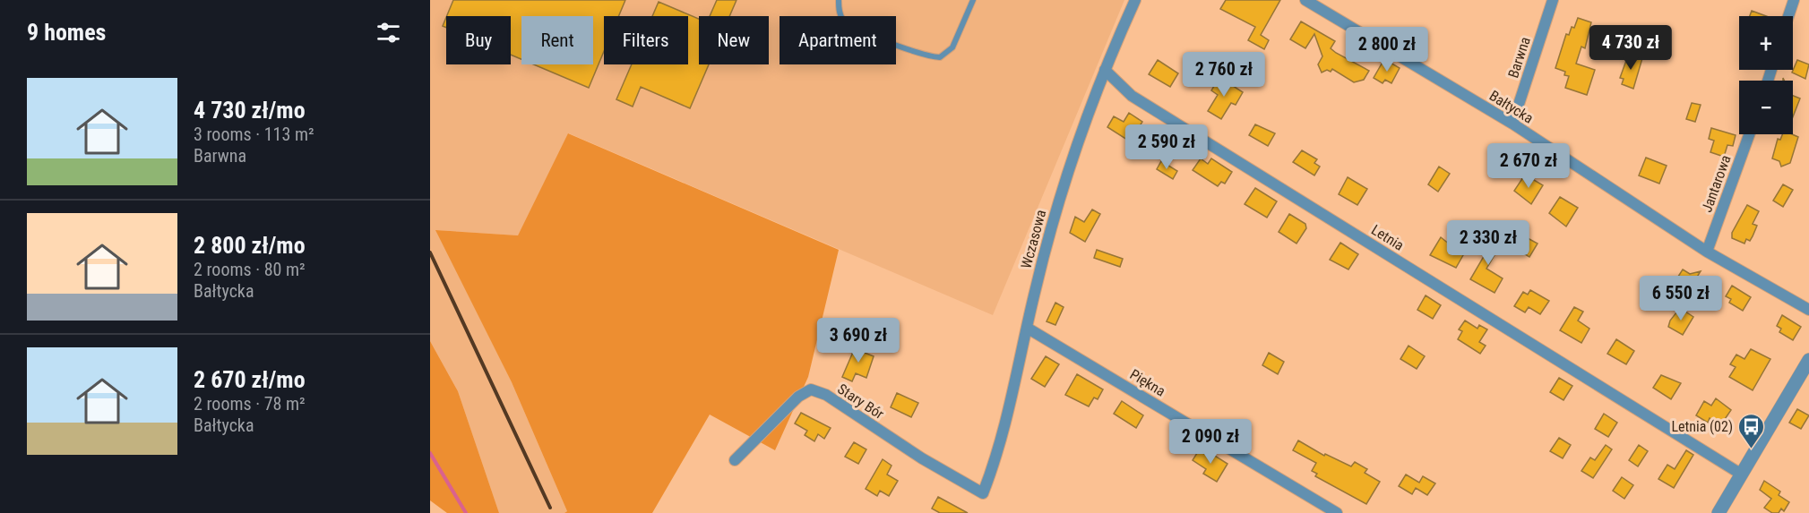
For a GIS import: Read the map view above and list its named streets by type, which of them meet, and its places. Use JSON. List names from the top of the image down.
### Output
{
  "streets": {
    "street": [
      "Barwna",
      "Bałtycka",
      "Jantarowa",
      "Letnia",
      "Wczasowa",
      "Piękna",
      "Stary Bór"
    ]
  },
  "crossings": [
    ["Barwna", "Bałtycka"],
    ["Bałtycka", "Jantarowa"],
    ["Letnia", "Wczasowa"],
    ["Wczasowa", "Piękna"],
    ["Wczasowa", "Stary Bór"]
  ],
  "places": {
    "bus stop": ["Letnia (02)"]
  },
  "page": {
    "heading": "9 homes",
    "map_buttons": ["+", "−"],
    "chip": [
      "Buy",
      "Rent",
      "Filters",
      "New",
      "Apartment"
    ],
    "price": [
      "4 730 zł",
      "2 800 zł",
      "2 760 zł",
      "2 590 zł",
      "2 670 zł",
      "2 330 zł",
      "6 550 zł",
      "3 690 zł",
      "2 090 zł"
    ],
    "list": [
      {
        "name": "4 730 zł/mo",
        "note": "3 rooms · 113 m² · Barwna"
      },
      {
        "name": "2 800 zł/mo",
        "note": "2 rooms · 80 m² · Bałtycka"
      },
      {
        "name": "2 670 zł/mo",
        "note": "2 rooms · 78 m² · Bałtycka"
      }
    ]
  }
}
